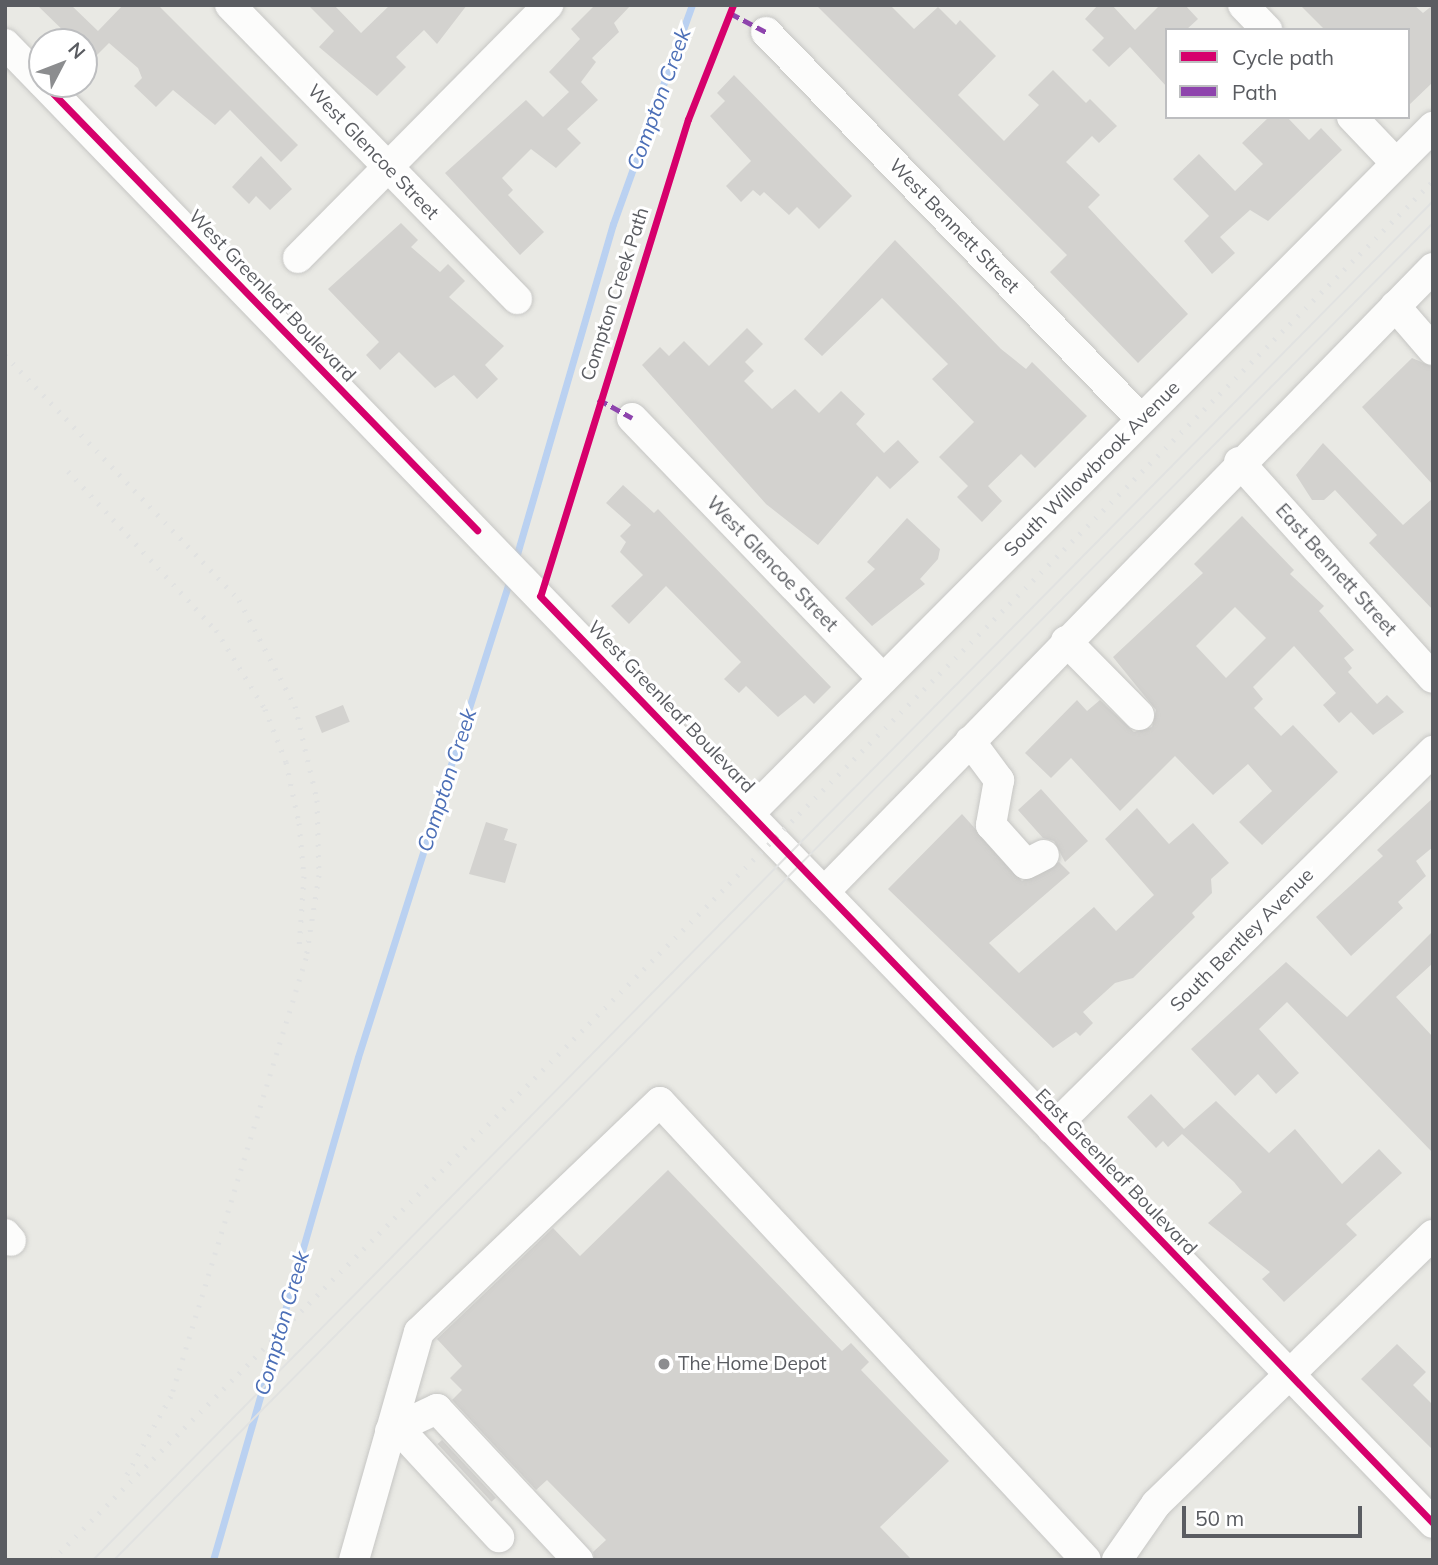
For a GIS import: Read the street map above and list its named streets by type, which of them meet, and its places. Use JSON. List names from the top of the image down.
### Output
{
  "streets": {
    "street": [
      "West Glencoe Street",
      "West Bennett Street",
      "West Greenleaf Boulevard",
      "South Willowbrook Avenue",
      "East Bennett Street",
      "South Bentley Avenue",
      "East Greenleaf Boulevard"
    ],
    "cycle path": ["Compton Creek Path"]
  },
  "crossings": [
    ["West Glencoe Street", "South Willowbrook Avenue"],
    ["West Bennett Street", "South Willowbrook Avenue"],
    ["West Greenleaf Boulevard", "South Willowbrook Avenue"],
    ["West Greenleaf Boulevard", "East Greenleaf Boulevard"],
    ["South Bentley Avenue", "East Greenleaf Boulevard"]
  ],
  "water": ["Compton Creek"],
  "places": ["The Home Depot"],
  "legend": ["Cycle path", "Path"],
  "scale_bar": "50 m",
  "north": "top right"
}
